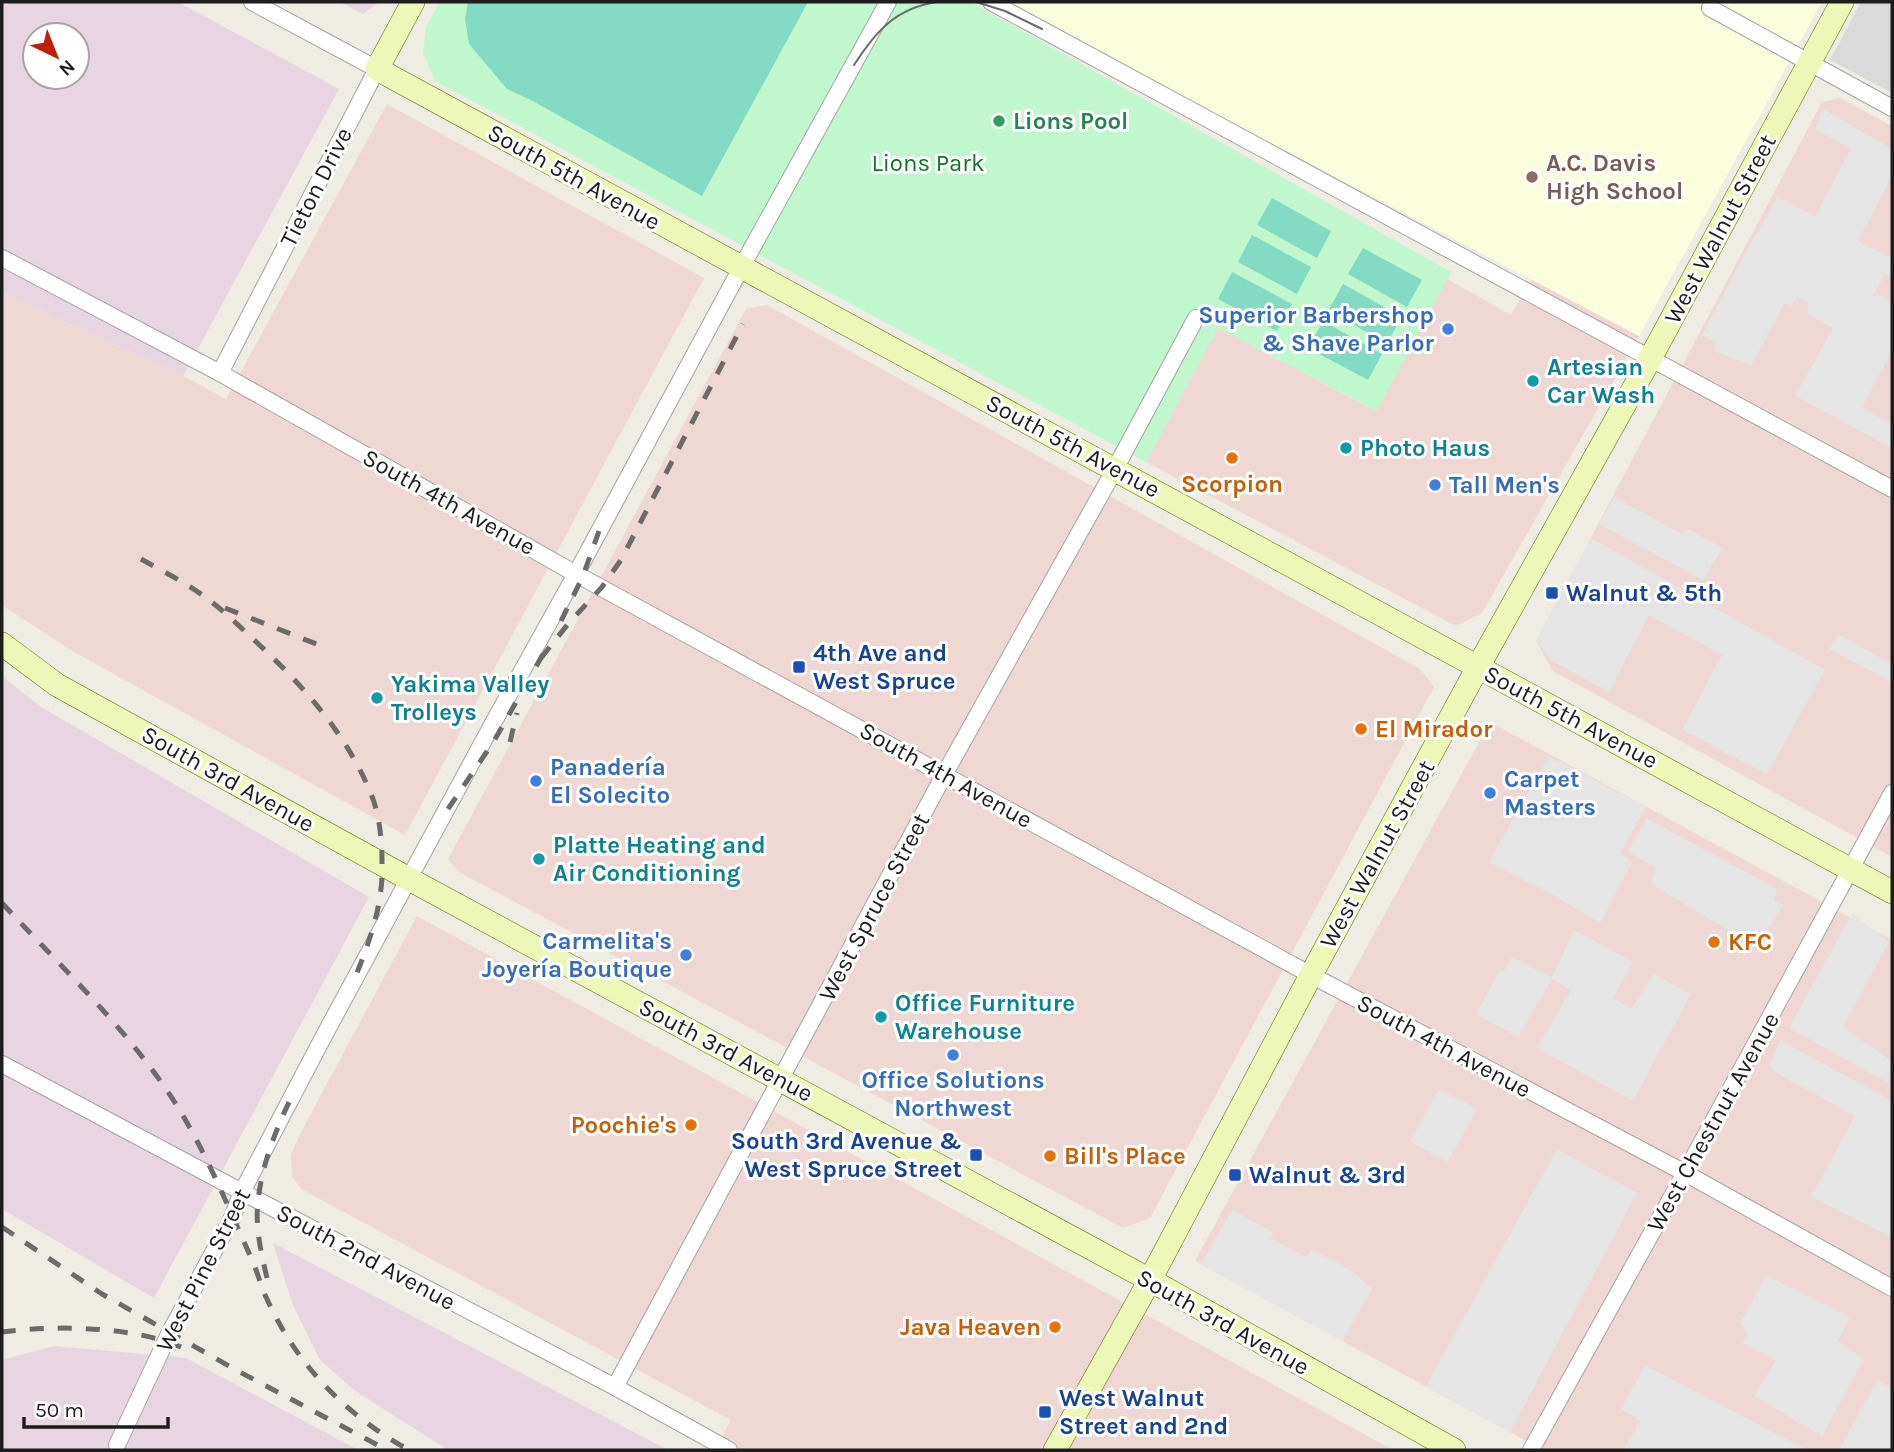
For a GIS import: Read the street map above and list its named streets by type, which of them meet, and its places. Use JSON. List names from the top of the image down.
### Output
{
  "streets": {
    "street": [
      "South 5th Avenue",
      "Tieton Drive",
      "West Walnut Street",
      "South 4th Avenue",
      "South 3rd Avenue",
      "West Spruce Street",
      "West Chestnut Avenue",
      "South 2nd Avenue",
      "West Pine Street"
    ]
  },
  "crossings": [
    ["South 5th Avenue", "Tieton Drive"],
    ["South 5th Avenue", "West Walnut Street"],
    ["South 5th Avenue", "West Spruce Street"],
    ["South 5th Avenue", "West Chestnut Avenue"],
    ["South 5th Avenue", "West Pine Street"],
    ["Tieton Drive", "South 4th Avenue"],
    ["West Walnut Street", "South 4th Avenue"],
    ["West Walnut Street", "South 3rd Avenue"],
    ["South 4th Avenue", "West Spruce Street"],
    ["South 4th Avenue", "West Chestnut Avenue"],
    ["South 4th Avenue", "West Pine Street"],
    ["South 3rd Avenue", "West Spruce Street"],
    ["South 3rd Avenue", "West Pine Street"],
    ["West Spruce Street", "South 2nd Avenue"],
    ["South 2nd Avenue", "West Pine Street"]
  ],
  "parks": ["Lions Park"],
  "places": {
    "other": [
      "Lions Pool",
      "A.C. Davis High School",
      "Superior Barbershop & Shave Parlor",
      "Artesian Car Wash",
      "Photo Haus",
      "Scorpion",
      "Tall Men's",
      "Yakima Valley Trolleys",
      "El Mirador",
      "Panadería El Solecito",
      "Carpet Masters",
      "Platte Heating and Air Conditioning",
      "KFC",
      "Carmelita's Joyería Boutique",
      "Office Furniture Warehouse",
      "Office Solutions Northwest",
      "Poochie's",
      "Bill's Place",
      "Java Heaven"
    ],
    "transit": [
      "Walnut & 5th",
      "4th Ave and West Spruce",
      "South 3rd Avenue & West Spruce Street",
      "Walnut & 3rd",
      "West Walnut Street and 2nd"
    ]
  },
  "scale_bar": "50 m",
  "north": "bottom right"
}
